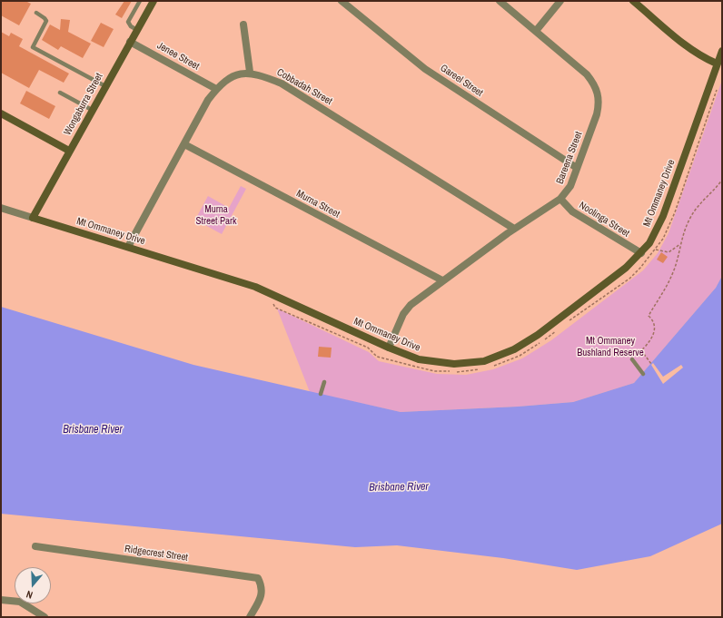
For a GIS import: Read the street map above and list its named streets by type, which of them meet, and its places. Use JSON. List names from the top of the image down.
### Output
{
  "streets": {
    "street": [
      "Jenee Street",
      "Gareel Street",
      "Cobbadah Street",
      "Wongaburra Street",
      "Bareena Street",
      "Mt Ommaney Drive",
      "Murna Street",
      "Noolinga Street",
      "Ridgecrest Street"
    ]
  },
  "crossings": [
    ["Jenee Street", "Wongaburra Street"],
    ["Gareel Street", "Bareena Street"],
    ["Cobbadah Street", "Bareena Street"],
    ["Wongaburra Street", "Mt Ommaney Drive"],
    ["Bareena Street", "Mt Ommaney Drive"],
    ["Bareena Street", "Murna Street"],
    ["Bareena Street", "Noolinga Street"],
    ["Mt Ommaney Drive", "Noolinga Street"]
  ],
  "water": ["Brisbane River"],
  "parks": ["Murna Street Park", "Mt Ommaney Bushland Reserve"],
  "north": "bottom"
}
